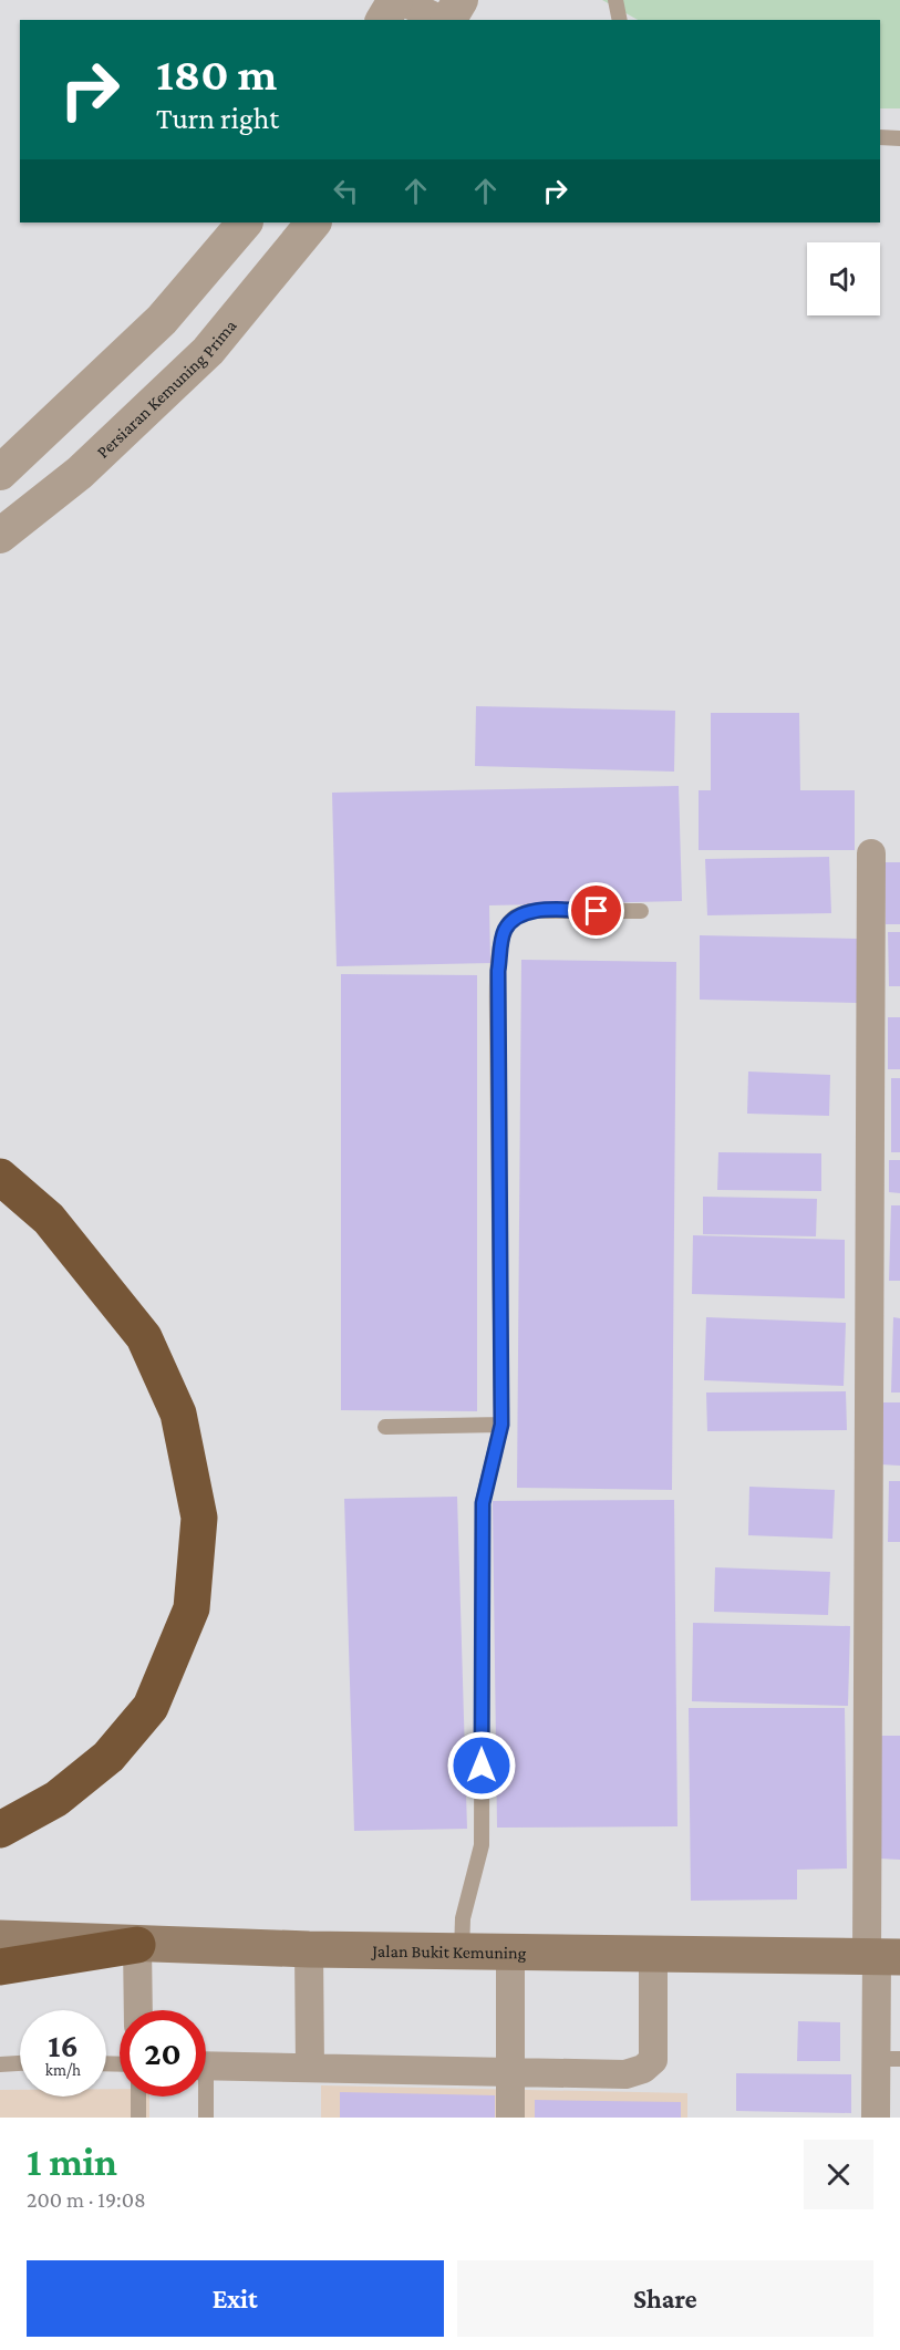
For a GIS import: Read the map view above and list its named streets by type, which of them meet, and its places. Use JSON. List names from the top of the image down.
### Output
{
  "streets": {
    "main road": ["Jalan Bukit Kemuning"],
    "street": ["Persiaran Kemuning Prima"]
  },
  "page": {
    "turn": ["180 m", "Turn right"],
    "speed": "16 km/h",
    "limit": "20",
    "heading": ["1 min", "200 m · 19:08"],
    "buttons": ["Exit", "Share"]
  }
}
